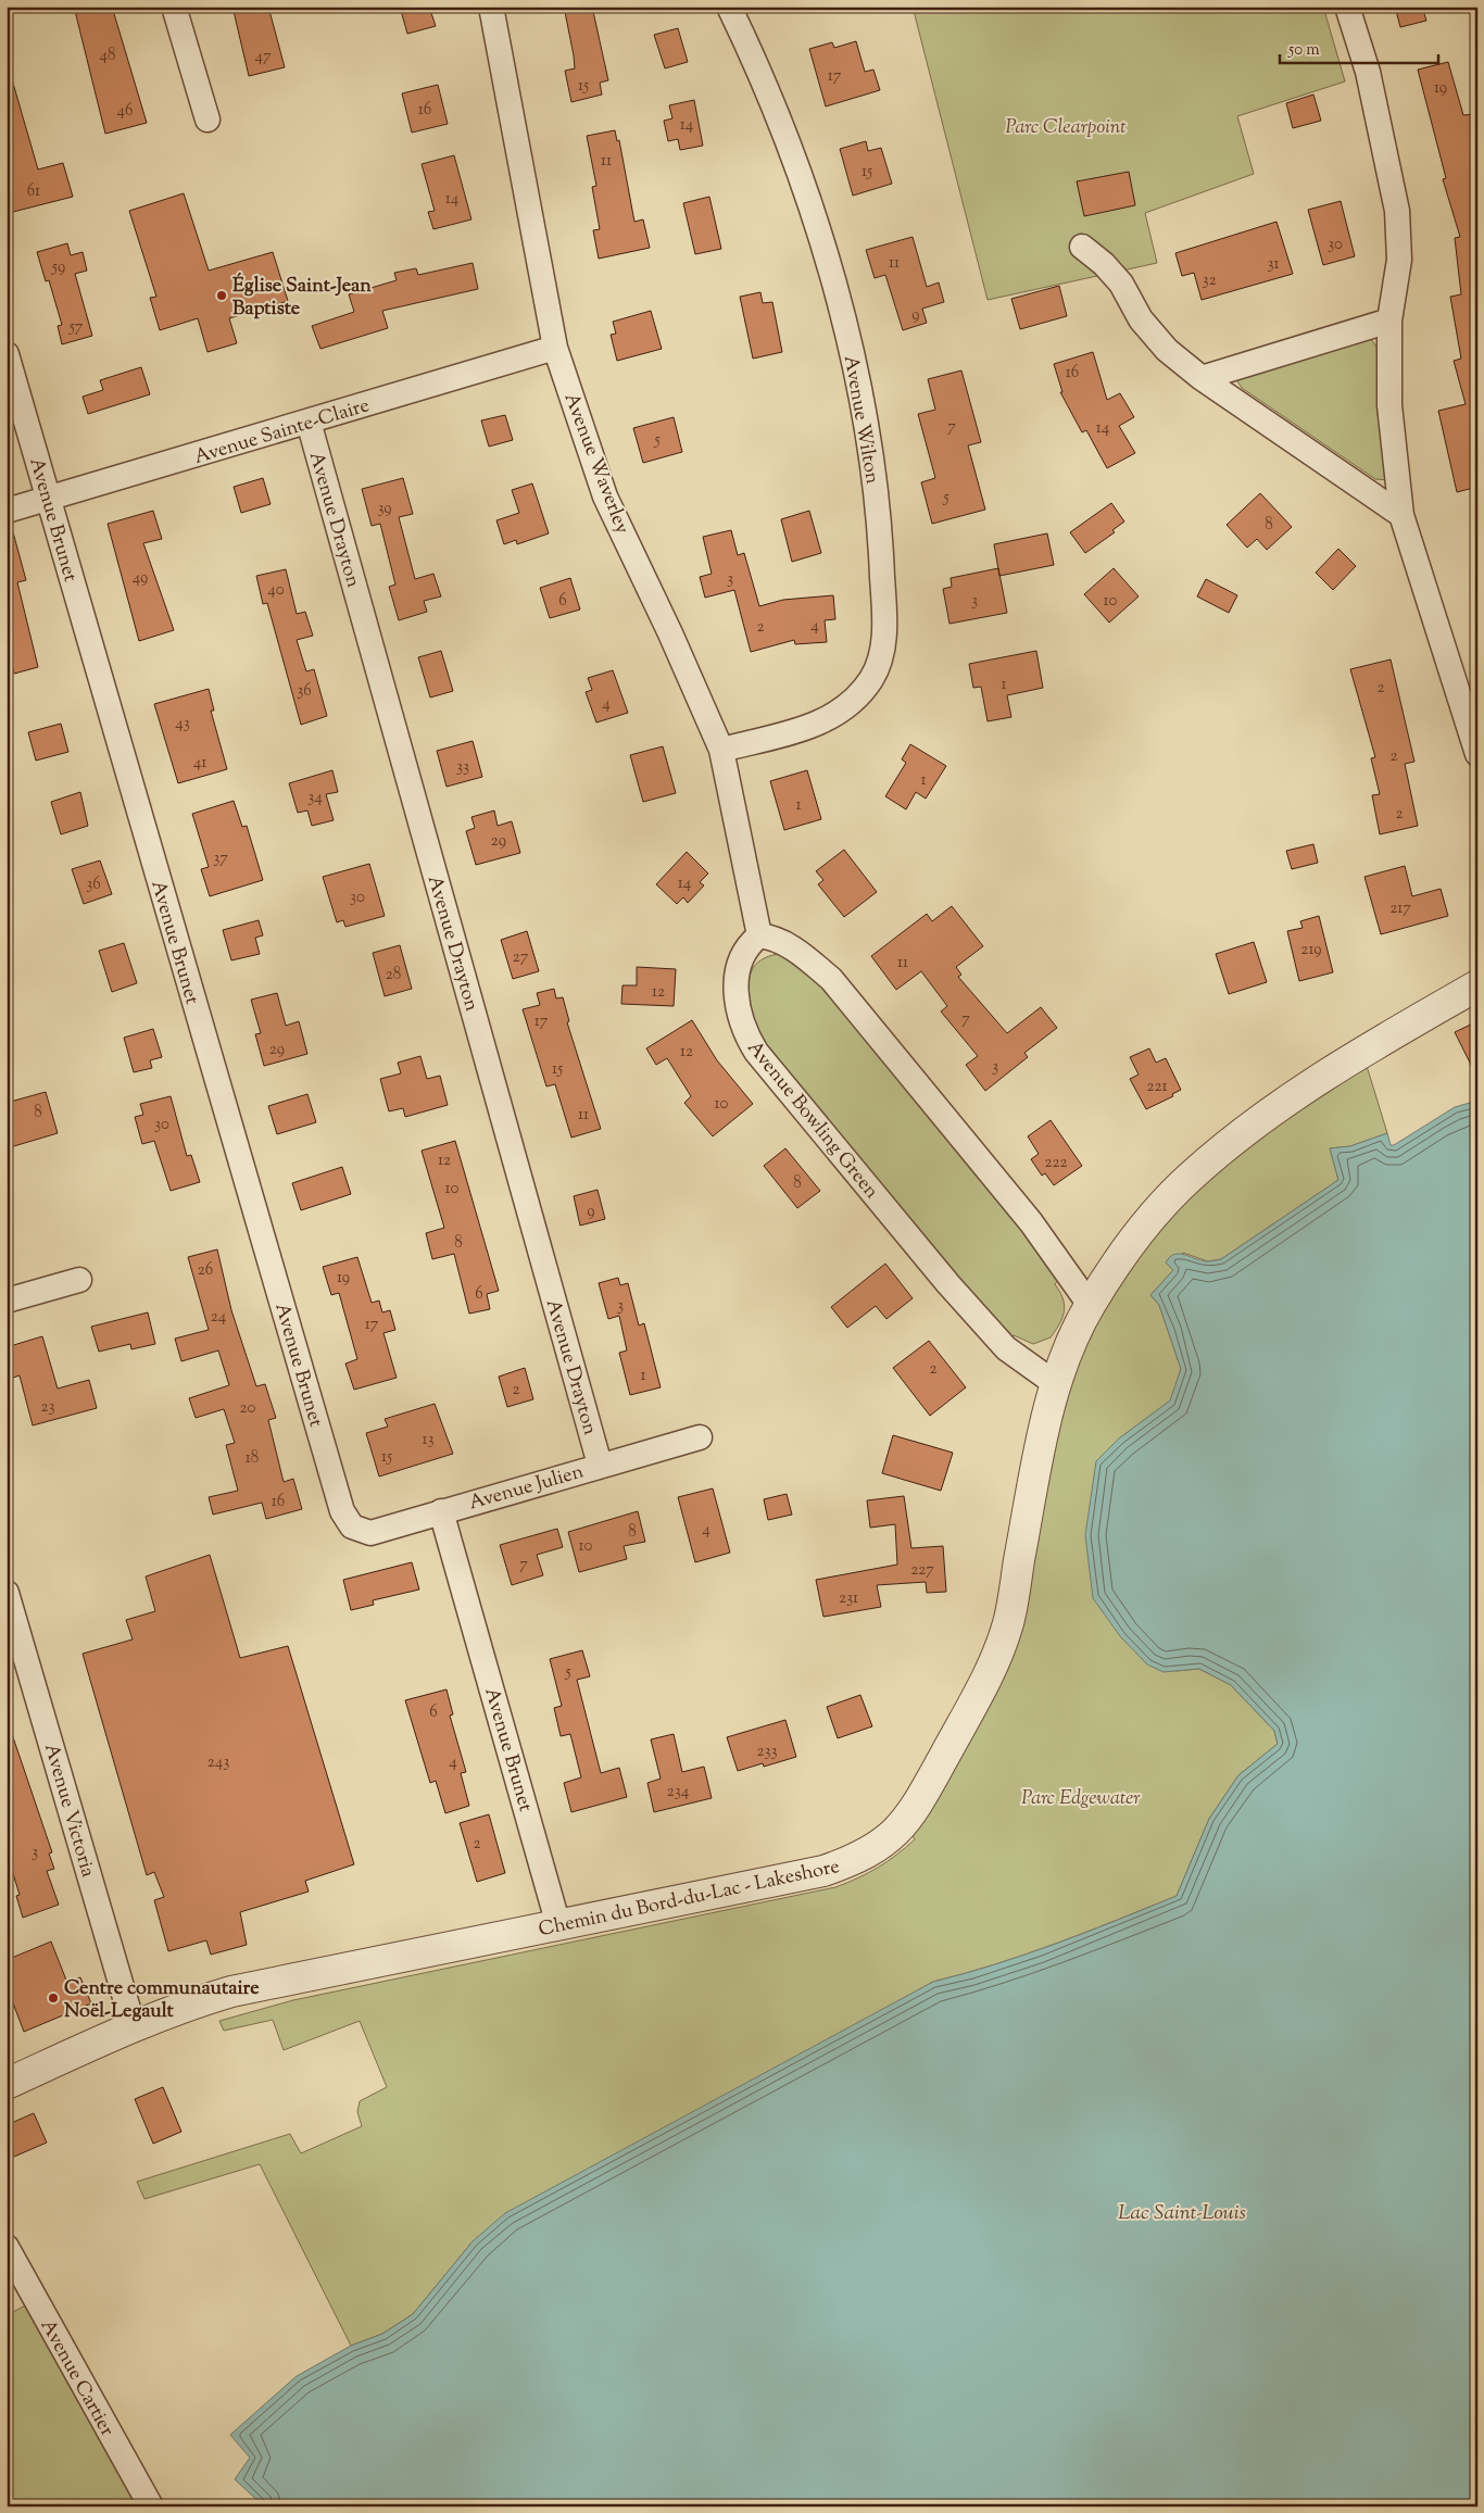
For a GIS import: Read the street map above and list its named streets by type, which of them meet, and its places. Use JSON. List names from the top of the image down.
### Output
{
  "streets": {
    "street": [
      "Avenue Wilton",
      "Avenue Sainte-Claire",
      "Avenue Waverley",
      "Avenue Brunet",
      "Avenue Drayton",
      "Avenue Bowling Green",
      "Avenue Julien",
      "Avenue Victoria",
      "Chemin du Bord-du-Lac - Lakeshore",
      "Avenue Cartier"
    ]
  },
  "crossings": [
    ["Avenue Wilton", "Avenue Waverley"],
    ["Avenue Sainte-Claire", "Avenue Waverley"],
    ["Avenue Sainte-Claire", "Avenue Brunet"],
    ["Avenue Sainte-Claire", "Avenue Drayton"],
    ["Avenue Waverley", "Avenue Bowling Green"],
    ["Avenue Brunet", "Avenue Julien"],
    ["Avenue Brunet", "Chemin du Bord-du-Lac - Lakeshore"],
    ["Avenue Drayton", "Avenue Julien"],
    ["Avenue Bowling Green", "Chemin du Bord-du-Lac - Lakeshore"],
    ["Avenue Victoria", "Chemin du Bord-du-Lac - Lakeshore"]
  ],
  "water": ["Lac Saint-Louis"],
  "parks": ["Parc Clearpoint", "Parc Edgewater"],
  "places": ["Église Saint-Jean Baptiste", "Centre communautaire Noël-Legault"],
  "house_numbers": [
    "48",
    "47",
    "17",
    "15",
    "19",
    "16",
    "46",
    "14",
    "11",
    "15",
    "61",
    "14",
    "30",
    "11",
    "31",
    "59",
    "32",
    "9",
    "57",
    "16",
    "7",
    "14",
    "5",
    "5",
    "39",
    "8",
    "49",
    "3",
    "40",
    "6",
    "3",
    "10",
    "4",
    "2",
    "1",
    "2",
    "36",
    "4",
    "43",
    "2",
    "41",
    "33",
    "1",
    "34",
    "1",
    "2",
    "29",
    "37",
    "14",
    "36",
    "30",
    "217",
    "219",
    "27",
    "11",
    "28",
    "12",
    "7",
    "17",
    "29",
    "12",
    "3",
    "15",
    "221",
    "10",
    "8",
    "11",
    "30",
    "12",
    "222",
    "8",
    "10",
    "9",
    "8",
    "26",
    "19",
    "6",
    "3",
    "24",
    "17",
    "2",
    "1",
    "2",
    "23",
    "20",
    "13",
    "15",
    "18",
    "16",
    "4",
    "8",
    "10",
    "7",
    "227",
    "231",
    "5",
    "6",
    "233",
    "243",
    "4",
    "234",
    "2",
    "3"
  ],
  "scale_bar": "50 m"
}
